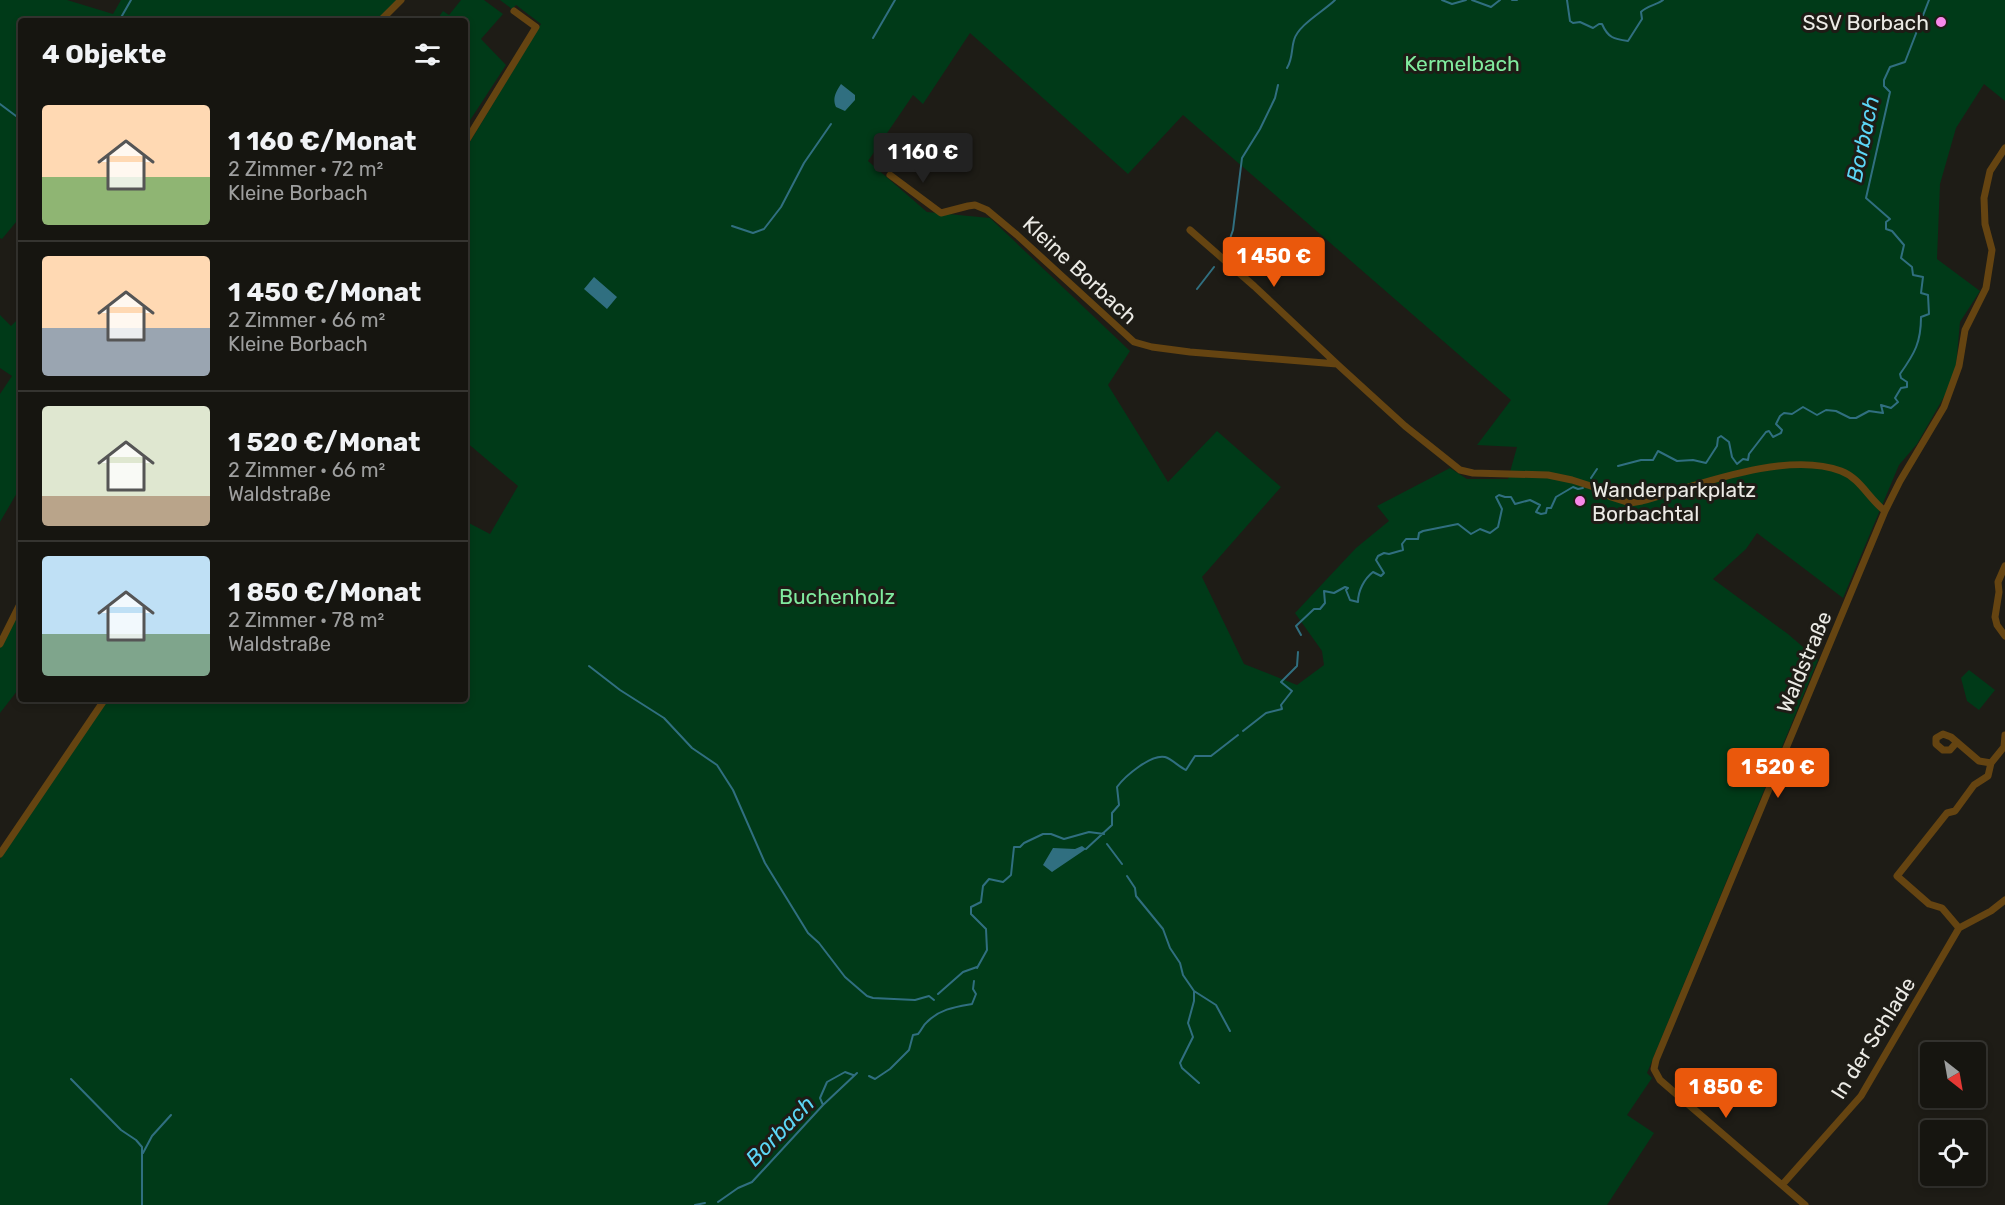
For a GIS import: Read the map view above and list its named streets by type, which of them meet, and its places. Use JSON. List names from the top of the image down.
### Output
{
  "streets": {
    "street": ["Kleine Borbach", "Waldstraße", "In der Schlade"]
  },
  "crossings": [
    ["Waldstraße", "In der Schlade"]
  ],
  "water": ["Borbach"],
  "parks": ["Kermelbach", "Buchenholz"],
  "places": ["SSV Borbach", "Wanderparkplatz Borbachtal"],
  "north": "bottom right",
  "page": {
    "heading": "4 Objekte",
    "list": [
      {
        "name": "1 160 €/Monat",
        "note": "2 Zimmer · 72 m² · Kleine Borbach"
      },
      {
        "name": "1 450 €/Monat",
        "note": "2 Zimmer · 66 m² · Kleine Borbach"
      },
      {
        "name": "1 520 €/Monat",
        "note": "2 Zimmer · 66 m² · Waldstraße"
      },
      {
        "name": "1 850 €/Monat",
        "note": "2 Zimmer · 78 m² · Waldstraße"
      }
    ],
    "price": [
      "1 160 €",
      "1 450 €",
      "1 520 €",
      "1 850 €"
    ]
  }
}
